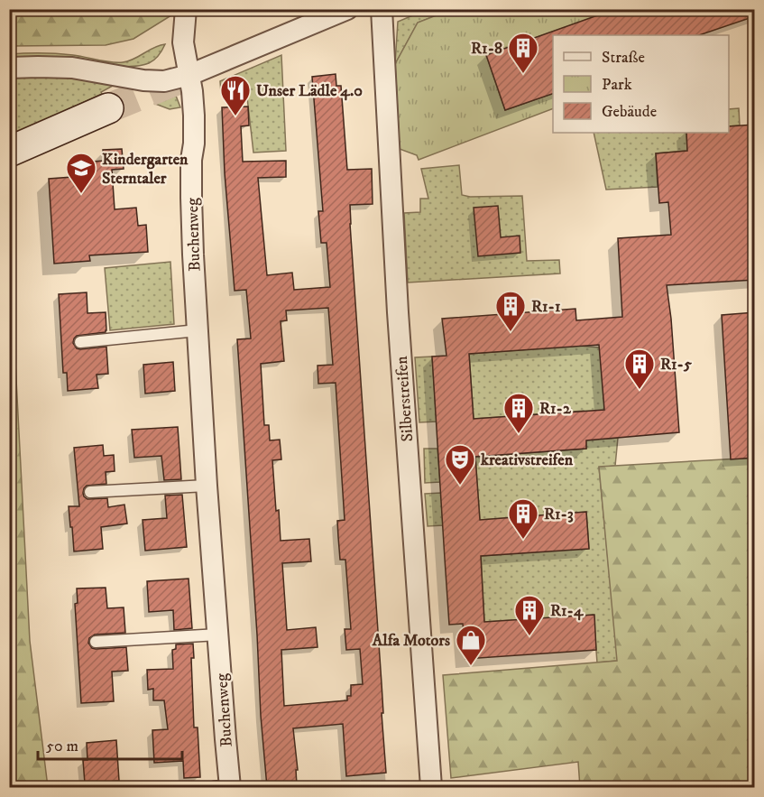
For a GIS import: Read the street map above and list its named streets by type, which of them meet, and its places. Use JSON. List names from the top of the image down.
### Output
{
  "streets": {
    "street": ["Buchenweg", "Silberstreifen"]
  },
  "places": {
    "building": [
      "R1-8",
      "R1-1",
      "R1-5",
      "R1-2",
      "R1-3",
      "R1-4"
    ],
    "restaurant": ["Unser Lädle 4.0"],
    "school or university": ["Kindergarten Sterntaler"],
    "theatre": ["kreativstreifen"],
    "shop": ["Alfa Motors"]
  },
  "legend": ["Straße", "Park", "Gebäude"],
  "scale_bar": "50 m"
}
